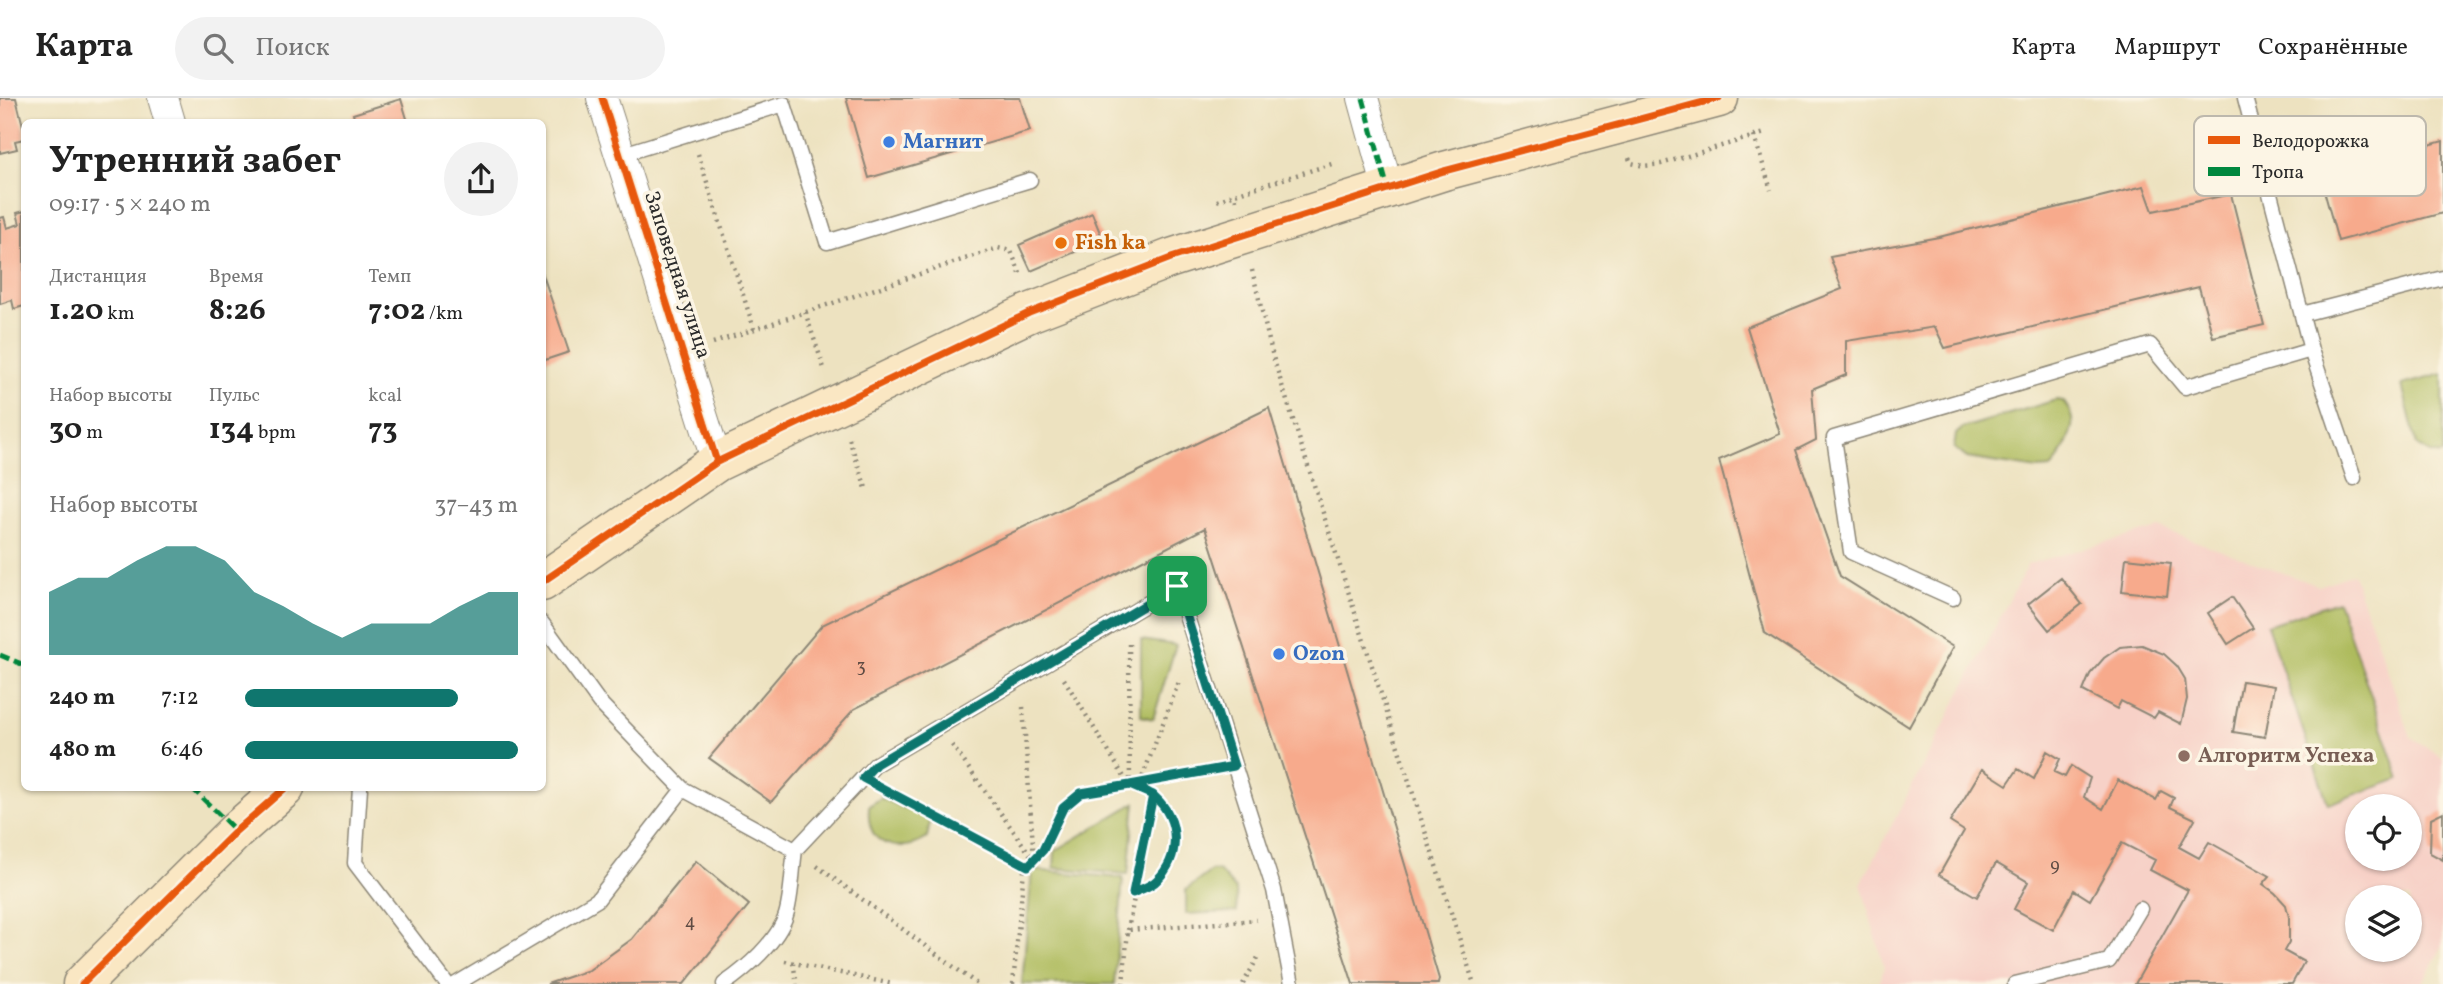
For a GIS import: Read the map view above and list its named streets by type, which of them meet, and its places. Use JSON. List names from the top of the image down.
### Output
{
  "streets": {
    "street": ["Заповедная улица"]
  },
  "places": [
    "Магнит",
    "Fish ka",
    "Ozon",
    "Алгоритм Успеха"
  ],
  "house_numbers": ["3", "9", "4"],
  "legend": ["Велодорожка", "Тропа"],
  "page": {
    "header": "Карта",
    "search": "Поиск",
    "nav": ["Карта", "Маршрут", "Сохранённые"],
    "heading": ["Утренний забег", "09:17 · 5 × 240 m"],
    "stats": [
      ["Дистанция", "1.20 km"],
      ["Время", "8:26"],
      ["Темп", "7:02 /km"],
      ["Набор высоты", "30 m"],
      ["Пульс", "134 bpm"],
      ["kcal", "73"]
    ],
    "chart": ["Набор высоты", "37–43 m"],
    "list": [
      {
        "name": "240 m",
        "note": "7:12"
      },
      {
        "name": "480 m",
        "note": "6:46"
      }
    ]
  }
}
